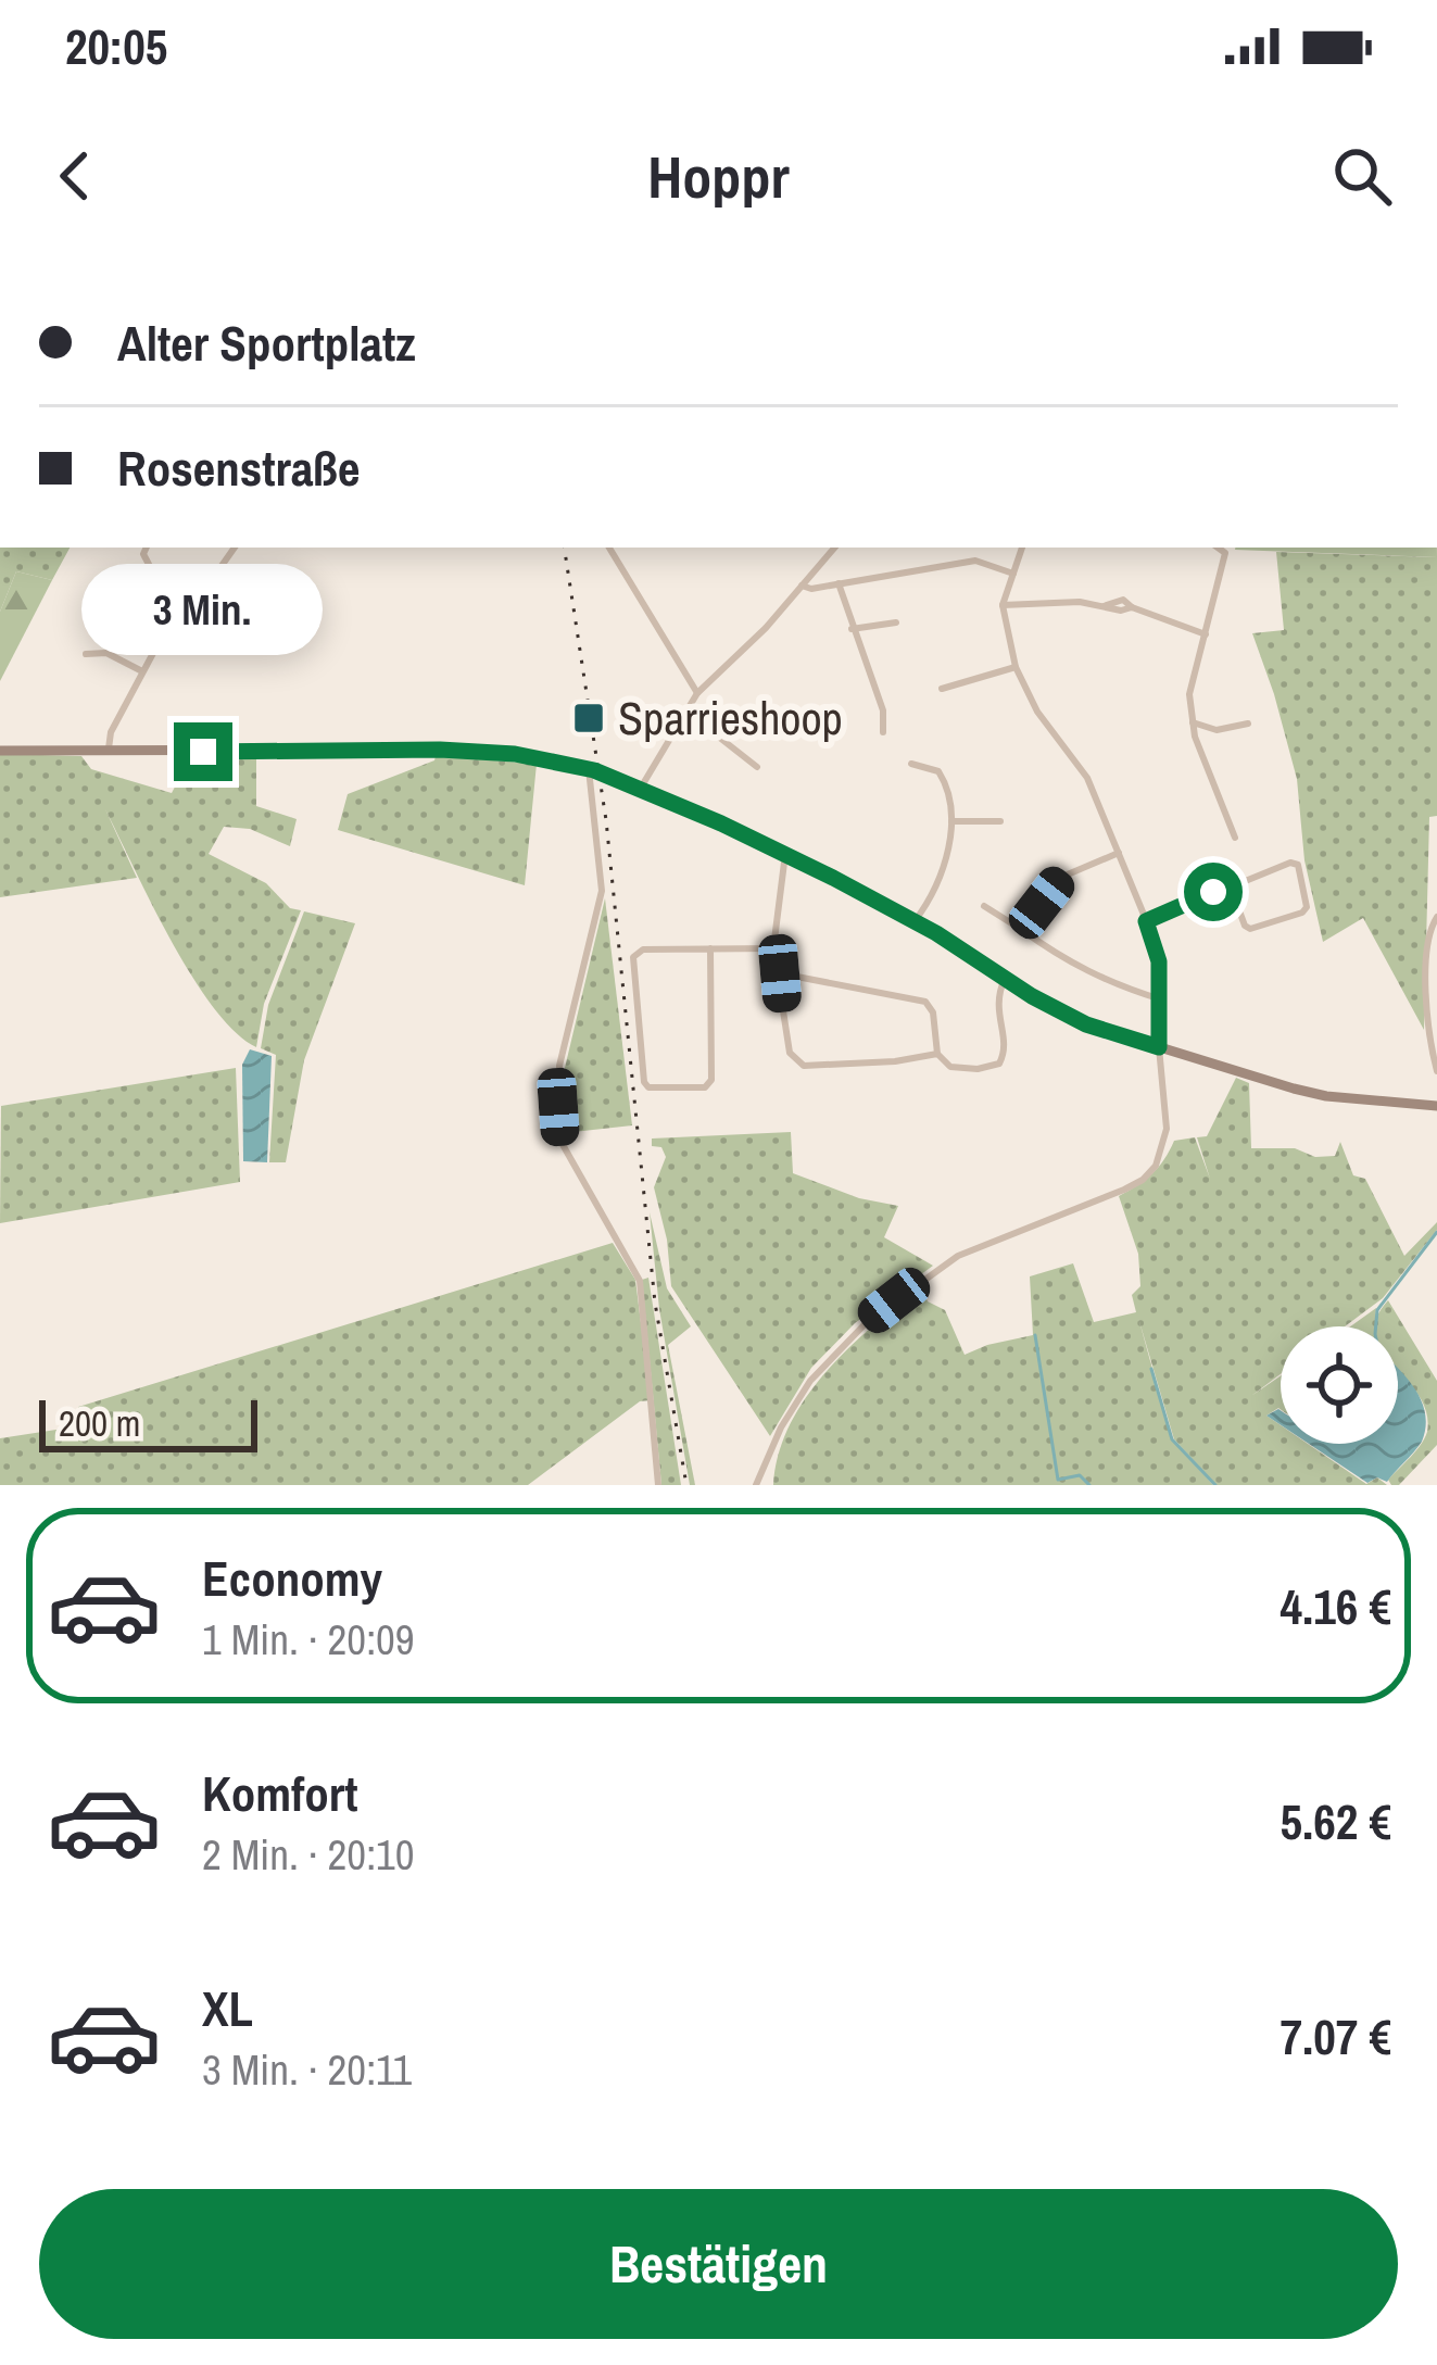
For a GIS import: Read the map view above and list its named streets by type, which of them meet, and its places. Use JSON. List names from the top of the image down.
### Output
{
  "places": {
    "transit": ["Sparrieshoop"]
  },
  "scale_bar": "200 m",
  "page": {
    "status": "20:05",
    "header": "Hoppr",
    "banner": ["Alter Sportplatz", "Rosenstraße"],
    "bubble": "3 Min.",
    "scale": "200 m",
    "list": [
      {
        "name": "Economy",
        "note": "1 Min. · 20:09",
        "value": "4.16 €"
      },
      {
        "name": "Komfort",
        "note": "2 Min. · 20:10",
        "value": "5.62 €"
      },
      {
        "name": "XL",
        "note": "3 Min. · 20:11",
        "value": "7.07 €"
      }
    ],
    "buttons": "Bestätigen"
  }
}
